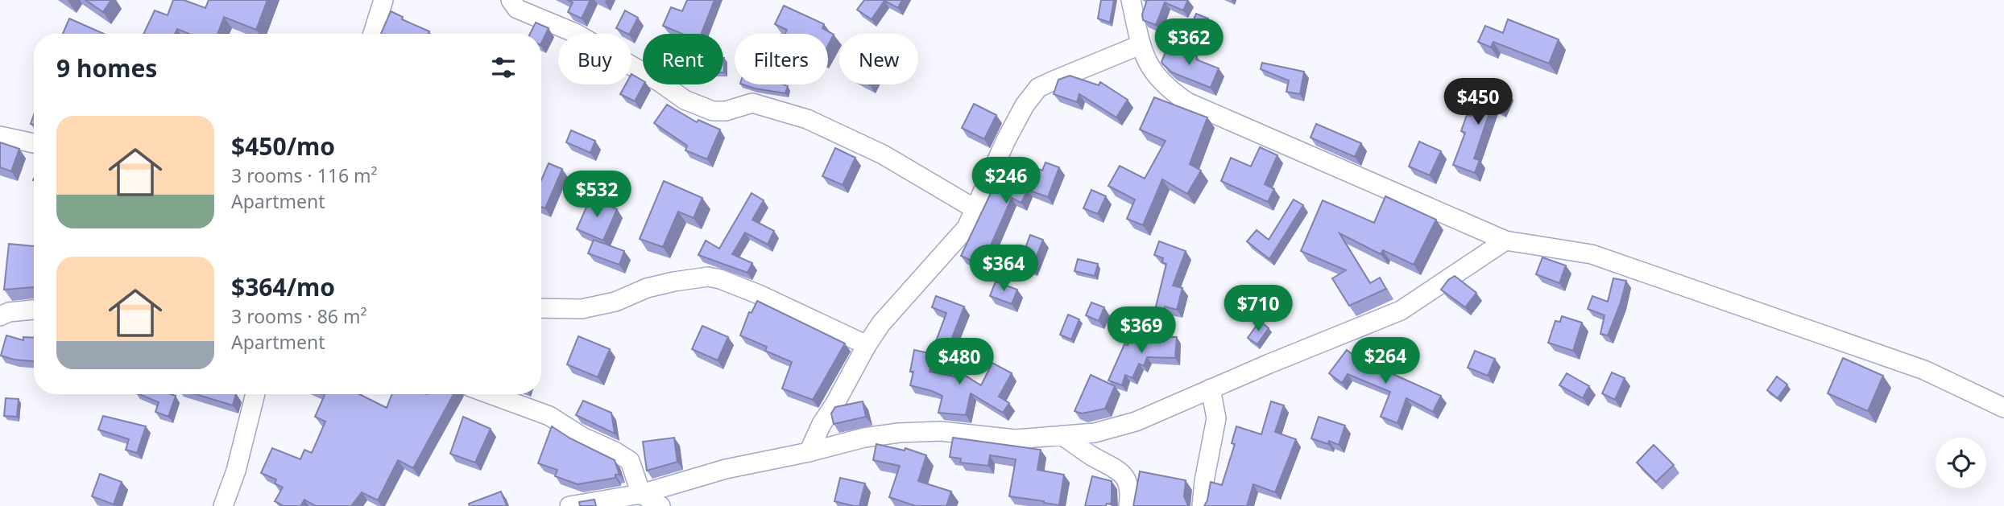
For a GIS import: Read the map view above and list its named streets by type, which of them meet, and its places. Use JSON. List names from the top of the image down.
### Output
{
  "page": {
    "price": [
      "$362",
      "$450",
      "$246",
      "$532",
      "$364",
      "$710",
      "$369",
      "$264",
      "$480"
    ],
    "chip": [
      "Buy",
      "Rent",
      "Filters",
      "New"
    ],
    "heading": "9 homes",
    "list": [
      {
        "name": "$450/mo",
        "note": "3 rooms · 116 m² · Apartment"
      },
      {
        "name": "$364/mo",
        "note": "3 rooms · 86 m² · Apartment"
      }
    ]
  }
}
